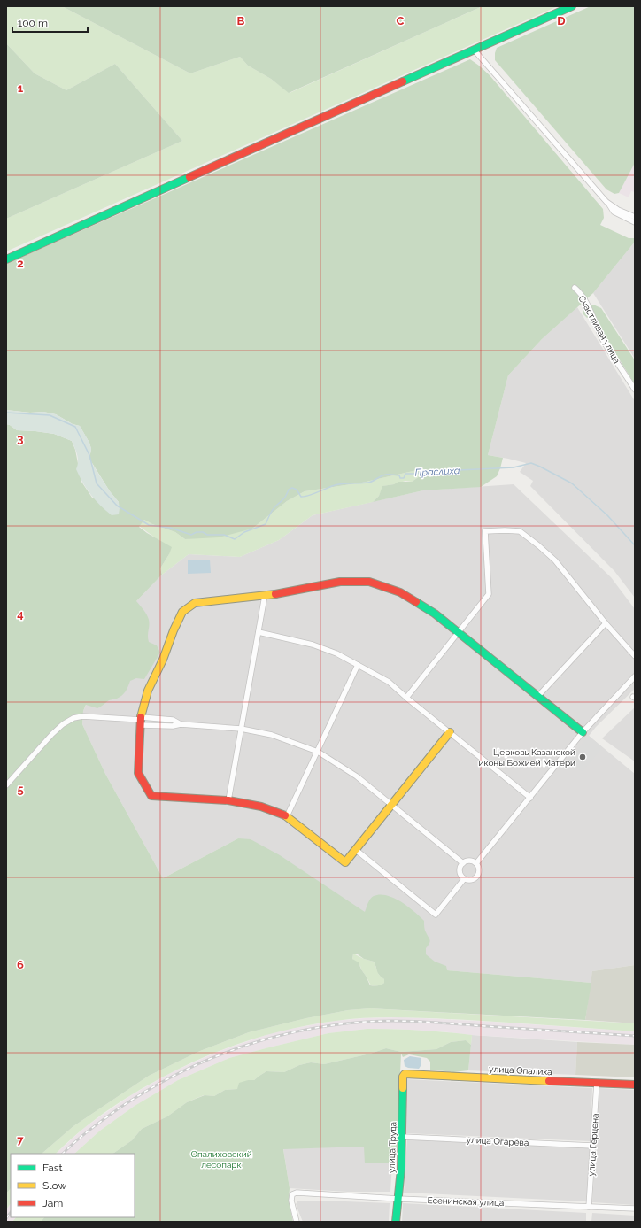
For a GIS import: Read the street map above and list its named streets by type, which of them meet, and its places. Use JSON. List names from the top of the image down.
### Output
{
  "streets": {
    "street": [
      "Счастливая улица",
      "улица Опалиха",
      "улица Огарёва",
      "улица Герцена",
      "улица Труда",
      "Есенинская улица"
    ]
  },
  "crossings": [
    ["улица Опалиха", "улица Герцена"],
    ["улица Опалиха", "улица Труда"],
    ["улица Огарёва", "улица Герцена"],
    ["улица Огарёва", "улица Труда"],
    ["улица Герцена", "Есенинская улица"],
    ["улица Труда", "Есенинская улица"]
  ],
  "water": ["Праслиха"],
  "parks": ["Опалиховский лесопарк"],
  "places": ["Церковь Казанской иконы Божией Матери"],
  "legend": ["Fast", "Slow", "Jam"],
  "scale_bar": "100 m",
  "grid": {
    "columns": ["B", "C", "D"],
    "rows": [
      "1",
      "2",
      "3",
      "4",
      "5",
      "6",
      "7"
    ]
  }
}
